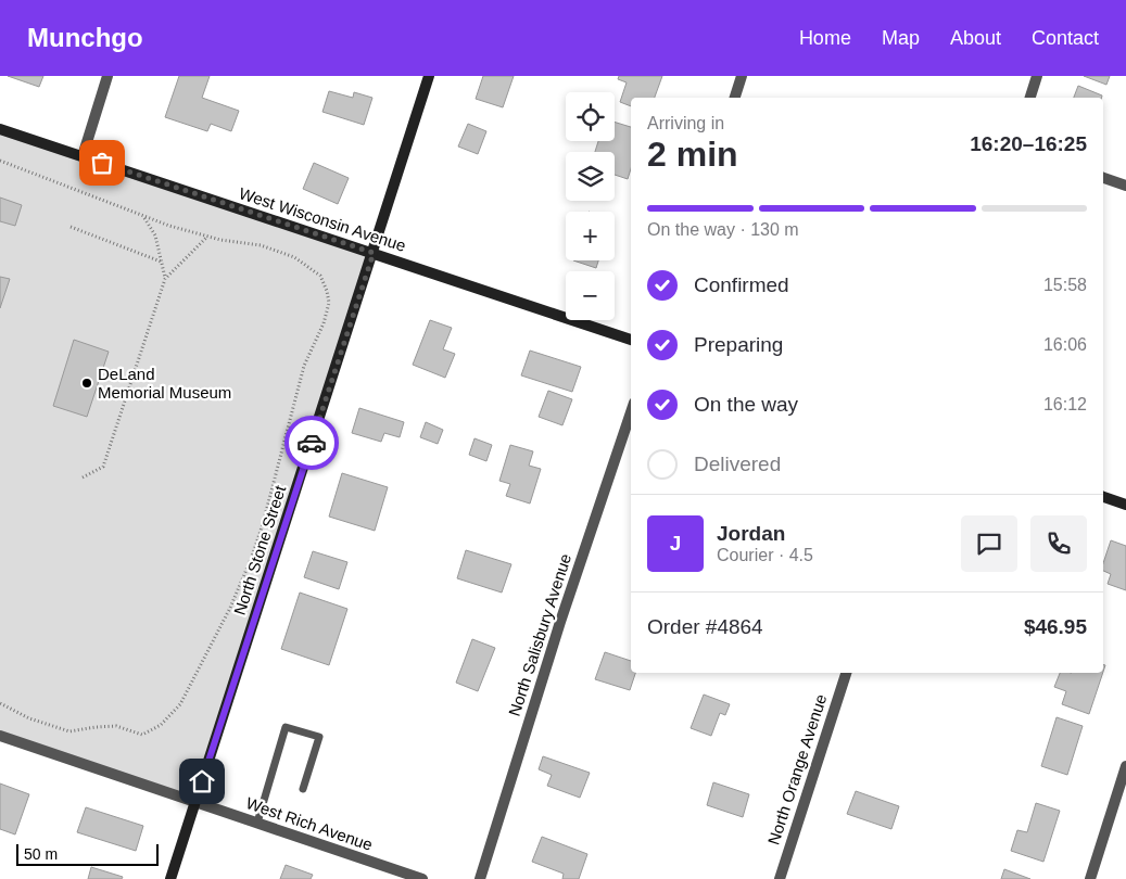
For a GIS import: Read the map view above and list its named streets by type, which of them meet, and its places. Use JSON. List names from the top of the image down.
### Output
{
  "streets": {
    "street": [
      "West Wisconsin Avenue",
      "North Stone Street",
      "North Salisbury Avenue",
      "North Orange Avenue",
      "West Rich Avenue"
    ]
  },
  "crossings": [
    ["West Wisconsin Avenue", "North Stone Street"],
    ["North Stone Street", "West Rich Avenue"]
  ],
  "places": ["DeLand Memorial Museum"],
  "scale_bar": "50 m",
  "page": {
    "header": "Munchgo",
    "nav": [
      "Home",
      "Map",
      "About",
      "Contact"
    ],
    "map_buttons": ["+", "−"],
    "heading": ["2 min", "Arriving in", "16:20–16:25"],
    "panel": [
      "Jordan",
      "Courier · 4.5",
      "Order #4864",
      "$46.95"
    ],
    "bar": "On the way · 130 m",
    "list": [
      ["Confirmed", "15:58"],
      ["Preparing", "16:06"],
      ["On the way", "16:12"],
      "Delivered"
    ],
    "round": "J",
    "scale": "50 m"
  }
}
